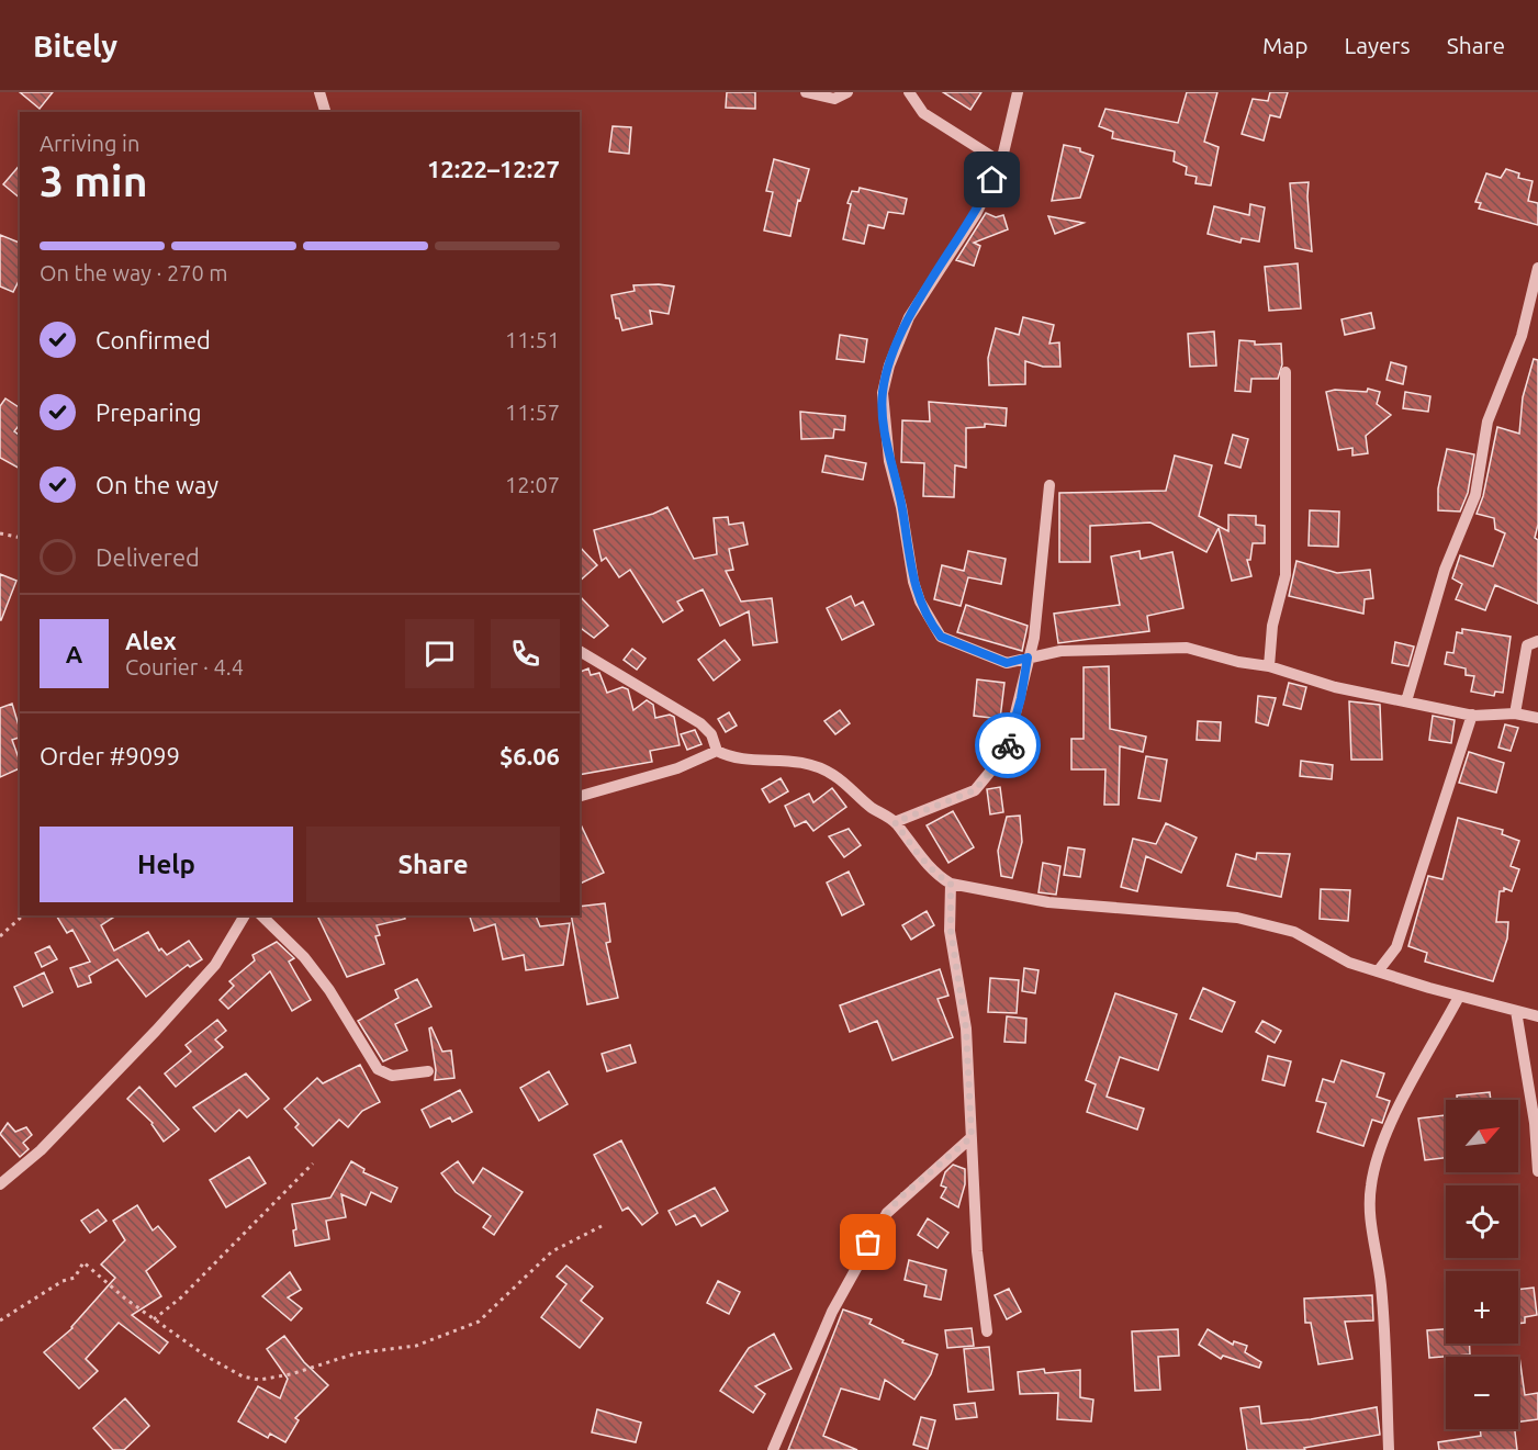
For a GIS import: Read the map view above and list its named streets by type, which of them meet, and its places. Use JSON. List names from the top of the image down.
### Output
{
  "north": "top right",
  "page": {
    "header": "Bitely",
    "nav": ["Map", "Layers", "Share"],
    "heading": ["3 min", "Arriving in", "12:22–12:27"],
    "panel": [
      "Alex",
      "Courier · 4.4",
      "Order #9099",
      "$6.06"
    ],
    "bar": "On the way · 270 m",
    "list": [
      ["Confirmed", "11:51"],
      ["Preparing", "11:57"],
      ["On the way", "12:07"],
      "Delivered"
    ],
    "round": "A",
    "buttons": ["Help", "Share"],
    "map_buttons": ["+", "−"]
  }
}
